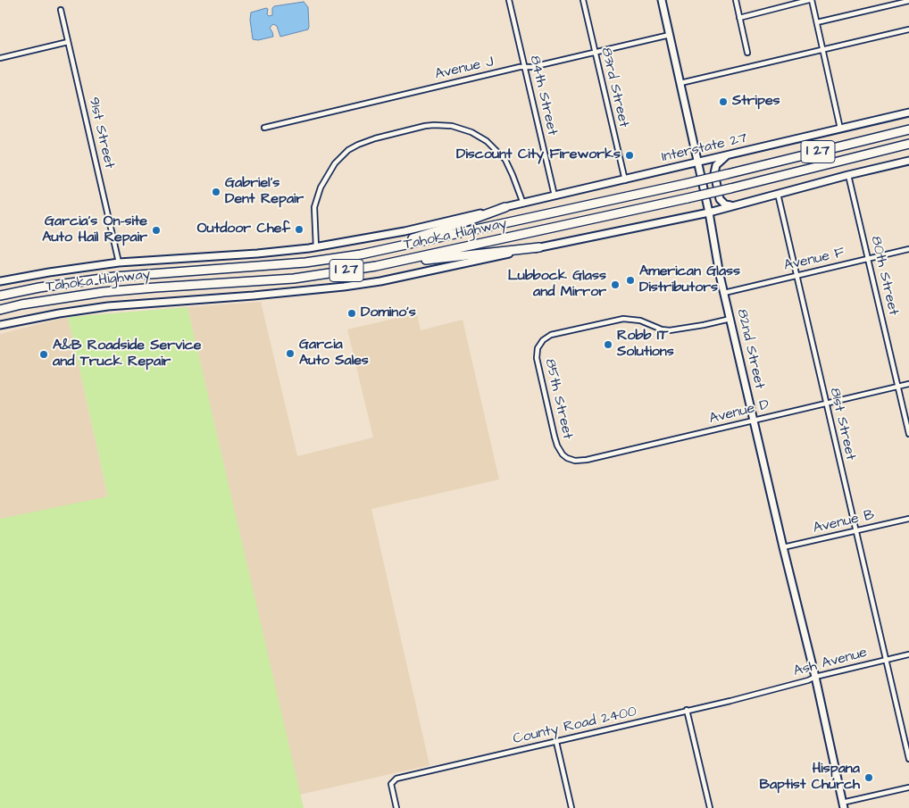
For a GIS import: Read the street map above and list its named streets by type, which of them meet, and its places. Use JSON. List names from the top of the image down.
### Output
{
  "streets": {
    "highway": ["I 27", "Tahoka Highway"],
    "main road": ["Interstate 27", "82nd Street"],
    "street": [
      "Avenue J",
      "83rd Street",
      "84th Street",
      "91st Street",
      "Avenue F",
      "80th Street",
      "85th Street",
      "Avenue D",
      "81st Street",
      "Avenue B",
      "Ash Avenue",
      "County Road 2400"
    ]
  },
  "crossings": [
    ["Avenue J", "83rd Street"],
    ["Avenue J", "84th Street"],
    ["Avenue J", "82nd Street"],
    ["83rd Street", "Interstate 27"],
    ["84th Street", "Interstate 27"],
    ["91st Street", "Tahoka Highway"],
    ["Interstate 27", "Tahoka Highway"],
    ["Interstate 27", "82nd Street"],
    ["Avenue F", "80th Street"],
    ["Avenue F", "82nd Street"],
    ["Avenue F", "81st Street"],
    ["80th Street", "Avenue D"],
    ["82nd Street", "85th Street"],
    ["82nd Street", "Avenue D"],
    ["82nd Street", "Avenue B"],
    ["82nd Street", "Ash Avenue"],
    ["85th Street", "Avenue D"],
    ["Avenue D", "81st Street"],
    ["81st Street", "Avenue B"],
    ["81st Street", "Ash Avenue"],
    ["Ash Avenue", "County Road 2400"]
  ],
  "places": [
    "Stripes",
    "Discount City Fireworks",
    "Gabriel's Dent Repair",
    "Outdoor Chef",
    "Garcia’s On-site Auto Hail Repair",
    "American Glass Distributors",
    "Lubbock Glass and Mirror",
    "Domino's",
    "Robb IT Solutions",
    "Garcia Auto Sales",
    "A&B Roadside Service and Truck Repair",
    "Hispana Baptist Church"
  ]
}
